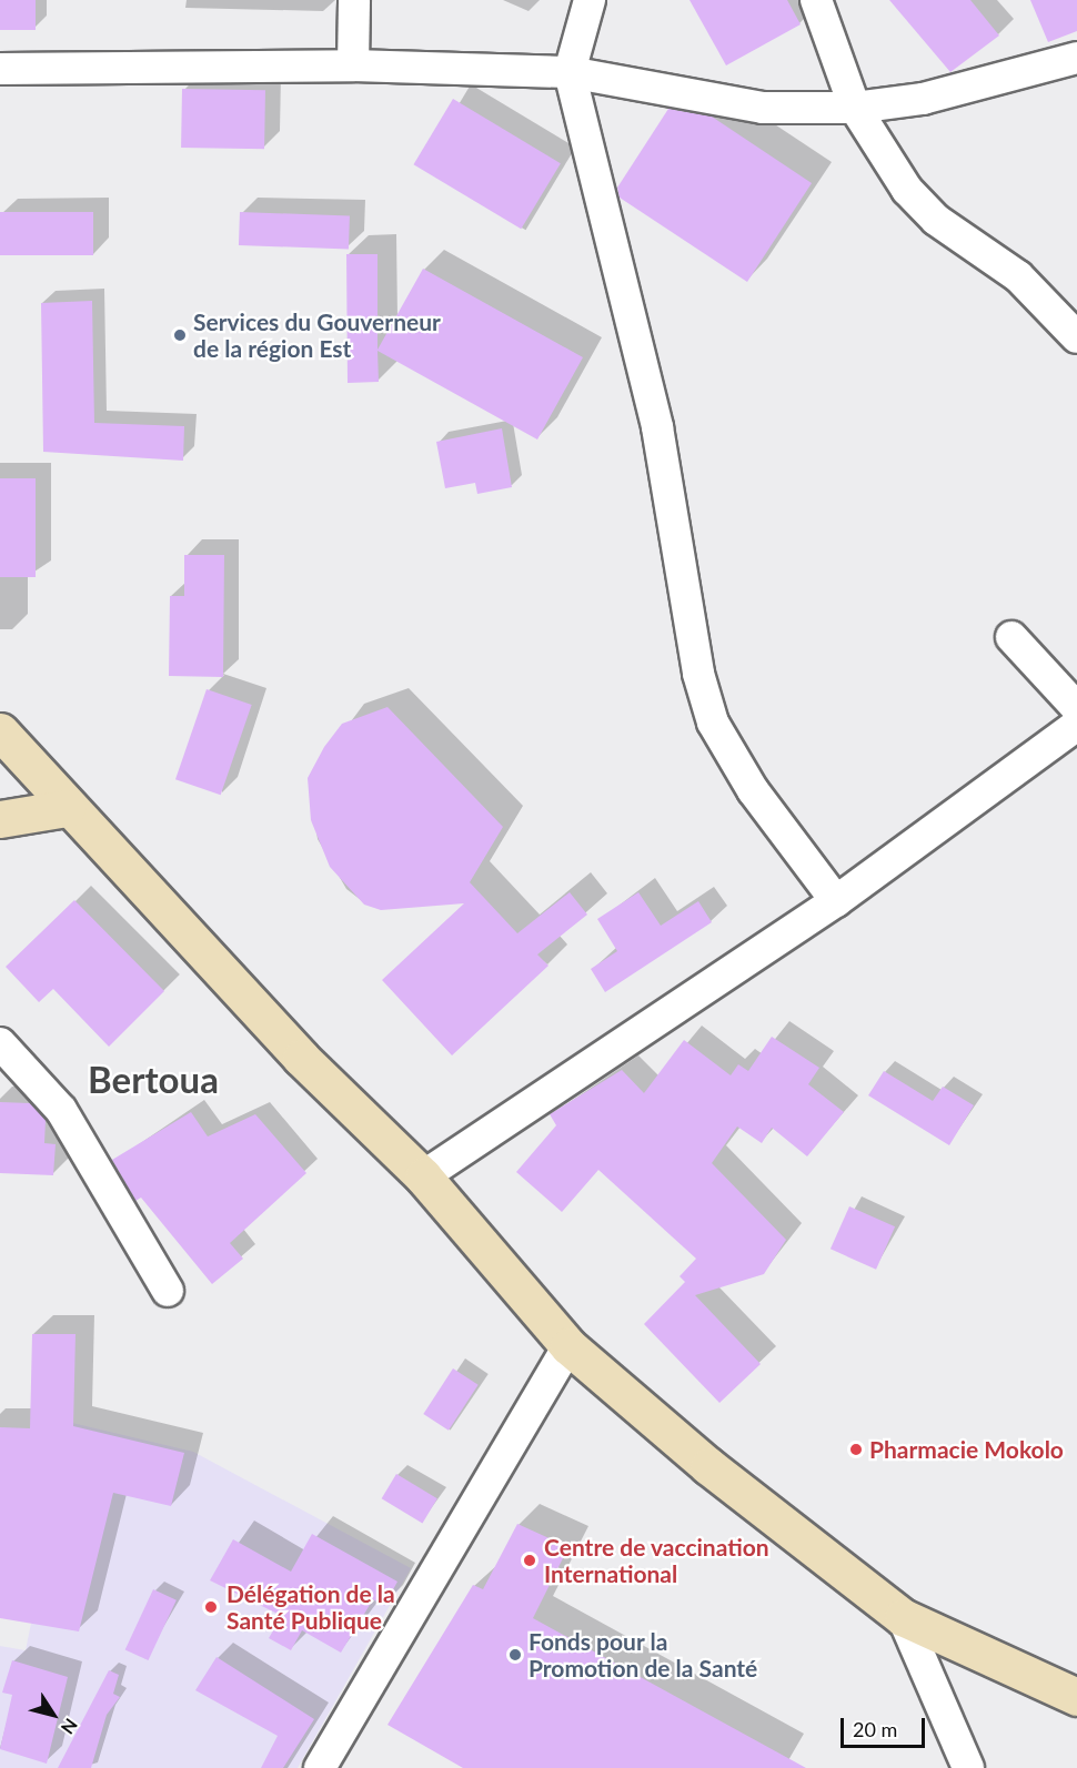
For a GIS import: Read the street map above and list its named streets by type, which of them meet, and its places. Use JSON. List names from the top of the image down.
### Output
{
  "districts": ["Bertoua"],
  "places": [
    "Services du Gouverneur de la région Est",
    "Pharmacie Mokolo",
    "Centre de vaccination International",
    "Délégation de la Santé Publique",
    "Fonds pour la Promotion de la Santé"
  ],
  "scale_bar": "20 m",
  "north": "bottom right"
}
